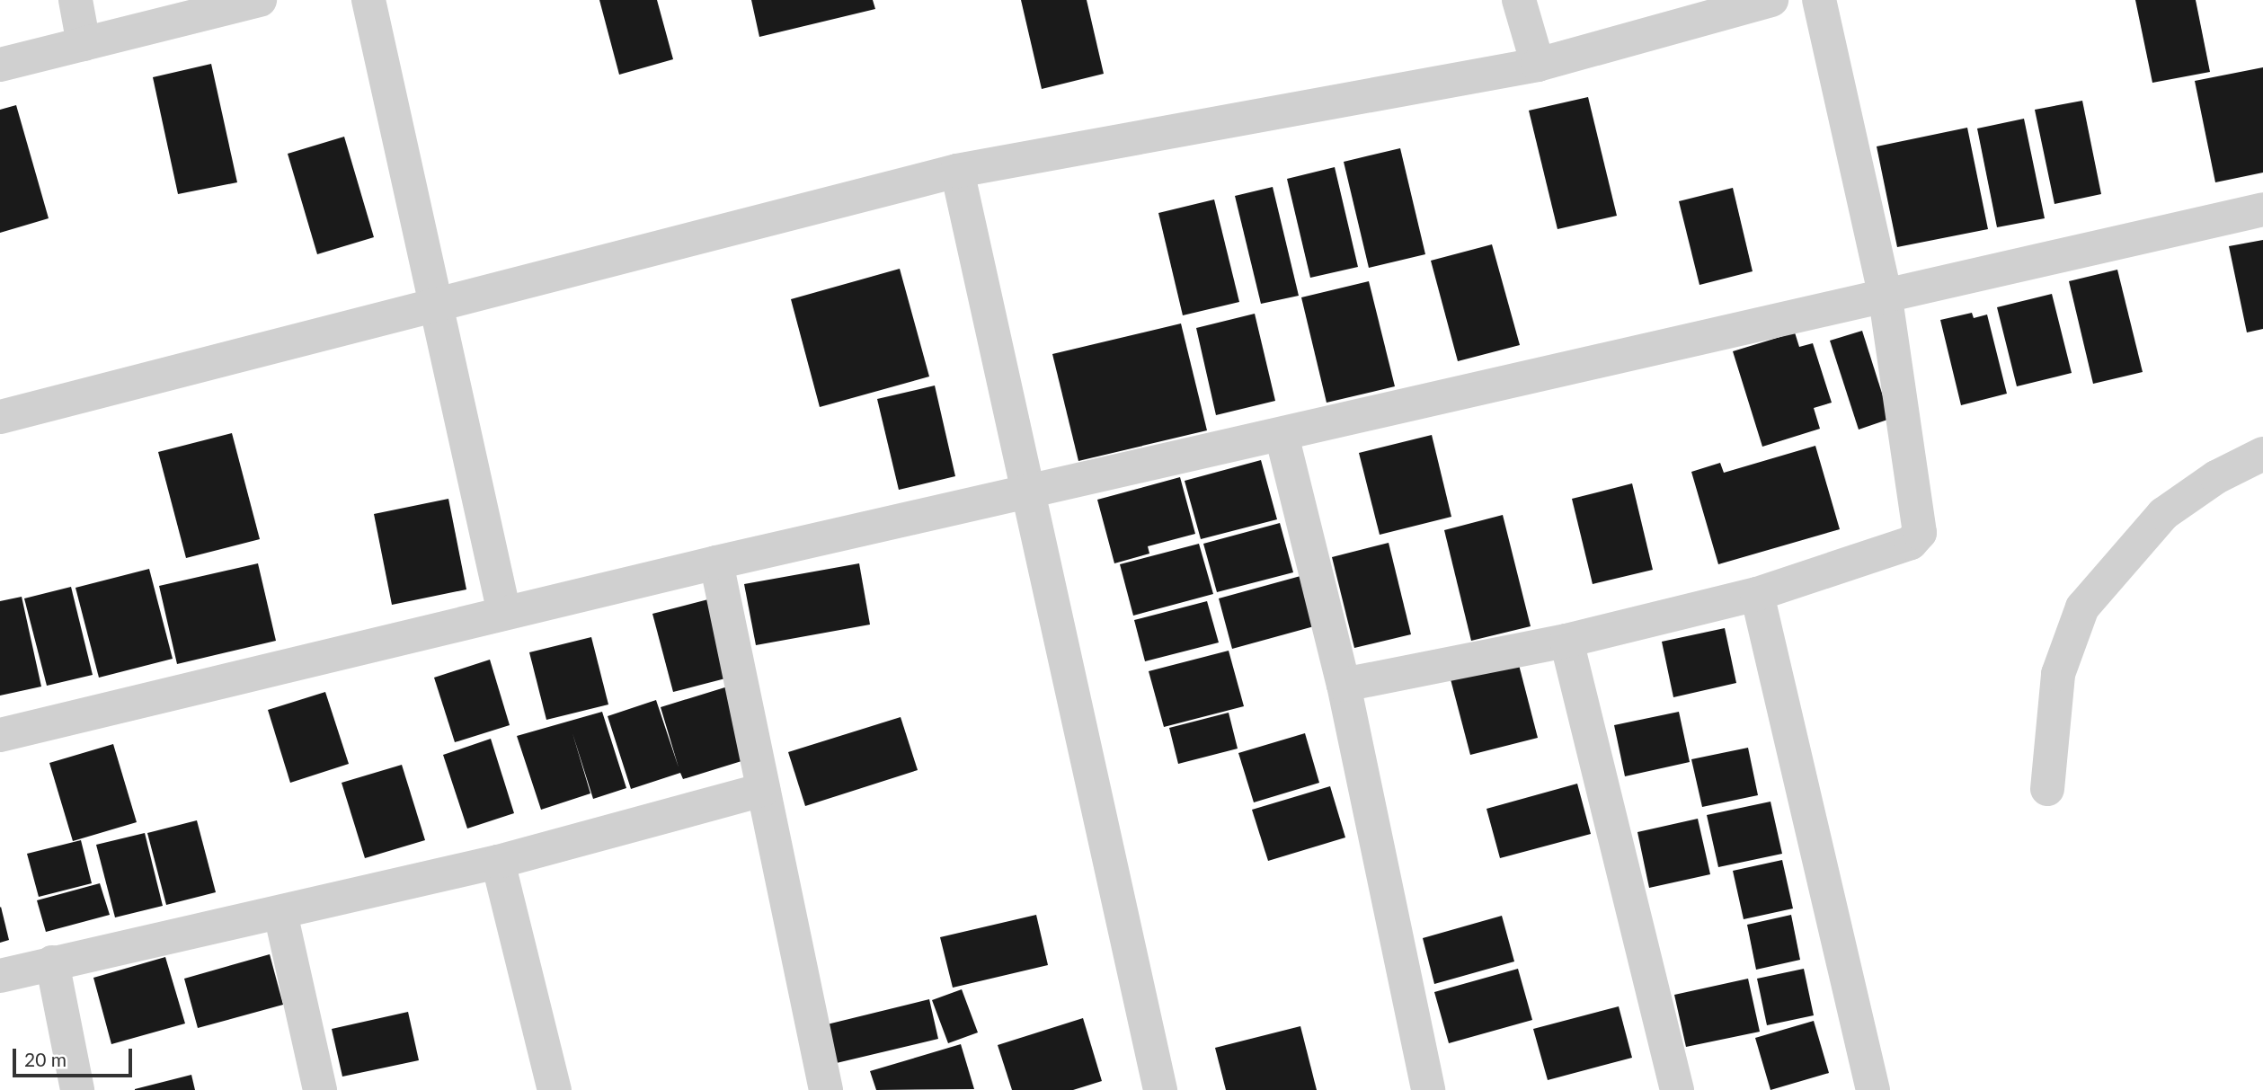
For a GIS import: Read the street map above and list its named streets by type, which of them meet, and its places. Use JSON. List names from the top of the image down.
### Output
{
  "scale_bar": "20 m"
}
